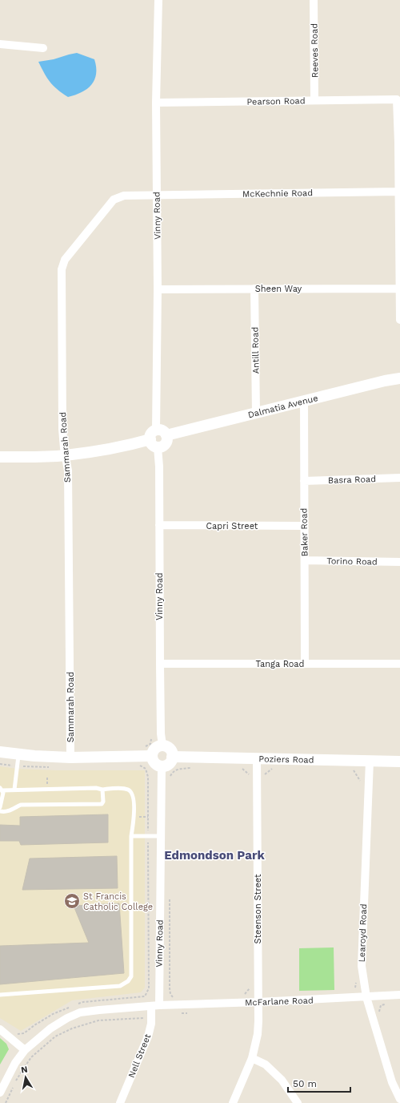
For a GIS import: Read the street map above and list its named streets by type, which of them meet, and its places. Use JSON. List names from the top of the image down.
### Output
{
  "streets": {
    "street": [
      "Reeves Road",
      "Pearson Road",
      "McKechnie Road",
      "Vinny Road",
      "Sheen Way",
      "Antill Road",
      "Dalmatia Avenue",
      "Sammarah Road",
      "Basra Road",
      "Capri Street",
      "Baker Road",
      "Torino Road",
      "Tanga Road",
      "Poziers Road",
      "Steenson Street",
      "Learoyd Road",
      "McFarlane Road",
      "Nell Street"
    ]
  },
  "crossings": [
    ["Reeves Road", "Pearson Road"],
    ["Pearson Road", "McKechnie Road"],
    ["Pearson Road", "Vinny Road"],
    ["McKechnie Road", "Vinny Road"],
    ["McKechnie Road", "Sammarah Road"],
    ["Vinny Road", "Sheen Way"],
    ["Vinny Road", "Dalmatia Avenue"],
    ["Vinny Road", "Sammarah Road"],
    ["Vinny Road", "Capri Street"],
    ["Vinny Road", "Tanga Road"],
    ["Vinny Road", "Poziers Road"],
    ["Vinny Road", "McFarlane Road"],
    ["Vinny Road", "Nell Street"],
    ["Sheen Way", "Antill Road"],
    ["Antill Road", "Dalmatia Avenue"],
    ["Dalmatia Avenue", "Sammarah Road"],
    ["Dalmatia Avenue", "Baker Road"],
    ["Basra Road", "Baker Road"],
    ["Capri Street", "Baker Road"],
    ["Baker Road", "Torino Road"],
    ["Baker Road", "Tanga Road"],
    ["Poziers Road", "Steenson Street"],
    ["Poziers Road", "Learoyd Road"],
    ["Steenson Street", "McFarlane Road"],
    ["Learoyd Road", "McFarlane Road"],
    ["McFarlane Road", "Nell Street"]
  ],
  "districts": ["Edmondson Park"],
  "places": {
    "school or university": ["St Francis Catholic College"]
  },
  "scale_bar": "50 m",
  "north": "top"
}
